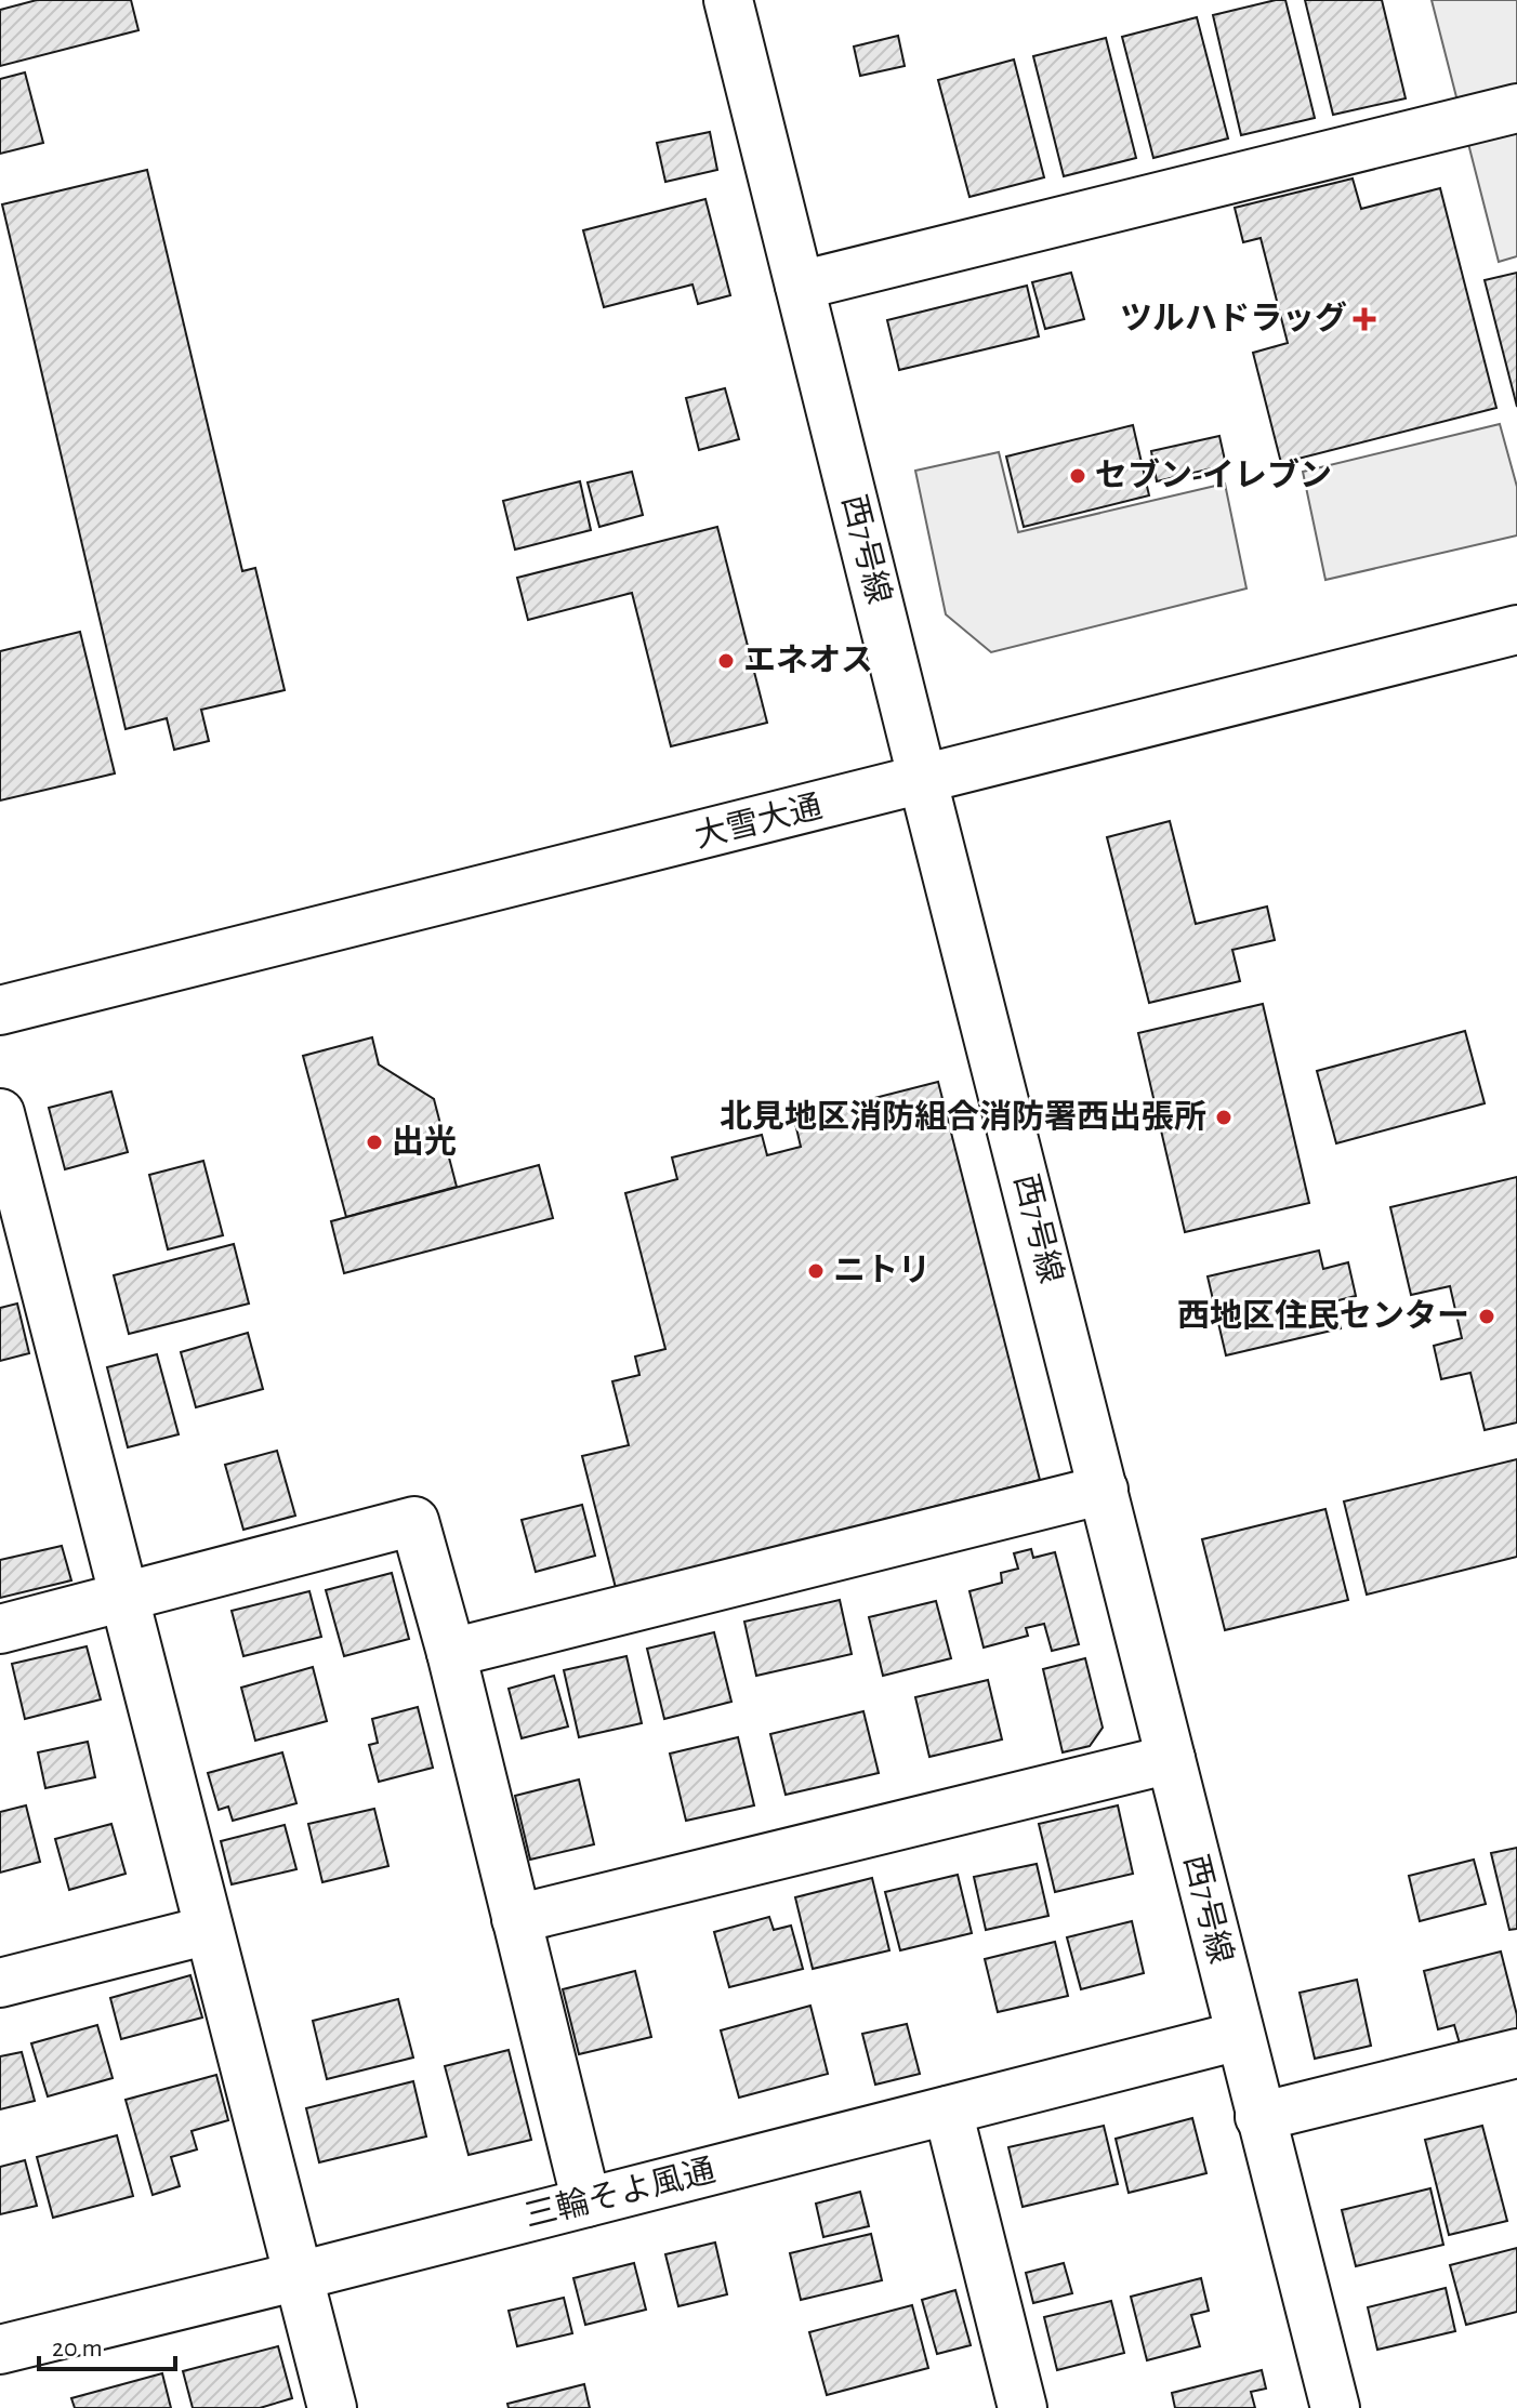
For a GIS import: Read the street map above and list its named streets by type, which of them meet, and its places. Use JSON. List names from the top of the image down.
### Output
{
  "streets": {
    "main road": ["西7号線", "大雪大通", "三輪そよ風通"]
  },
  "crossings": [
    ["西7号線", "大雪大通"],
    ["西7号線", "三輪そよ風通"]
  ],
  "places": {
    "health": ["ツルハドラッグ"],
    "other": [
      "セブン-イレブン",
      "エネオス",
      "北見地区消防組合消防署西出張所",
      "出光",
      "ニトリ",
      "西地区住民センター"
    ]
  },
  "scale_bar": "20 m"
}
